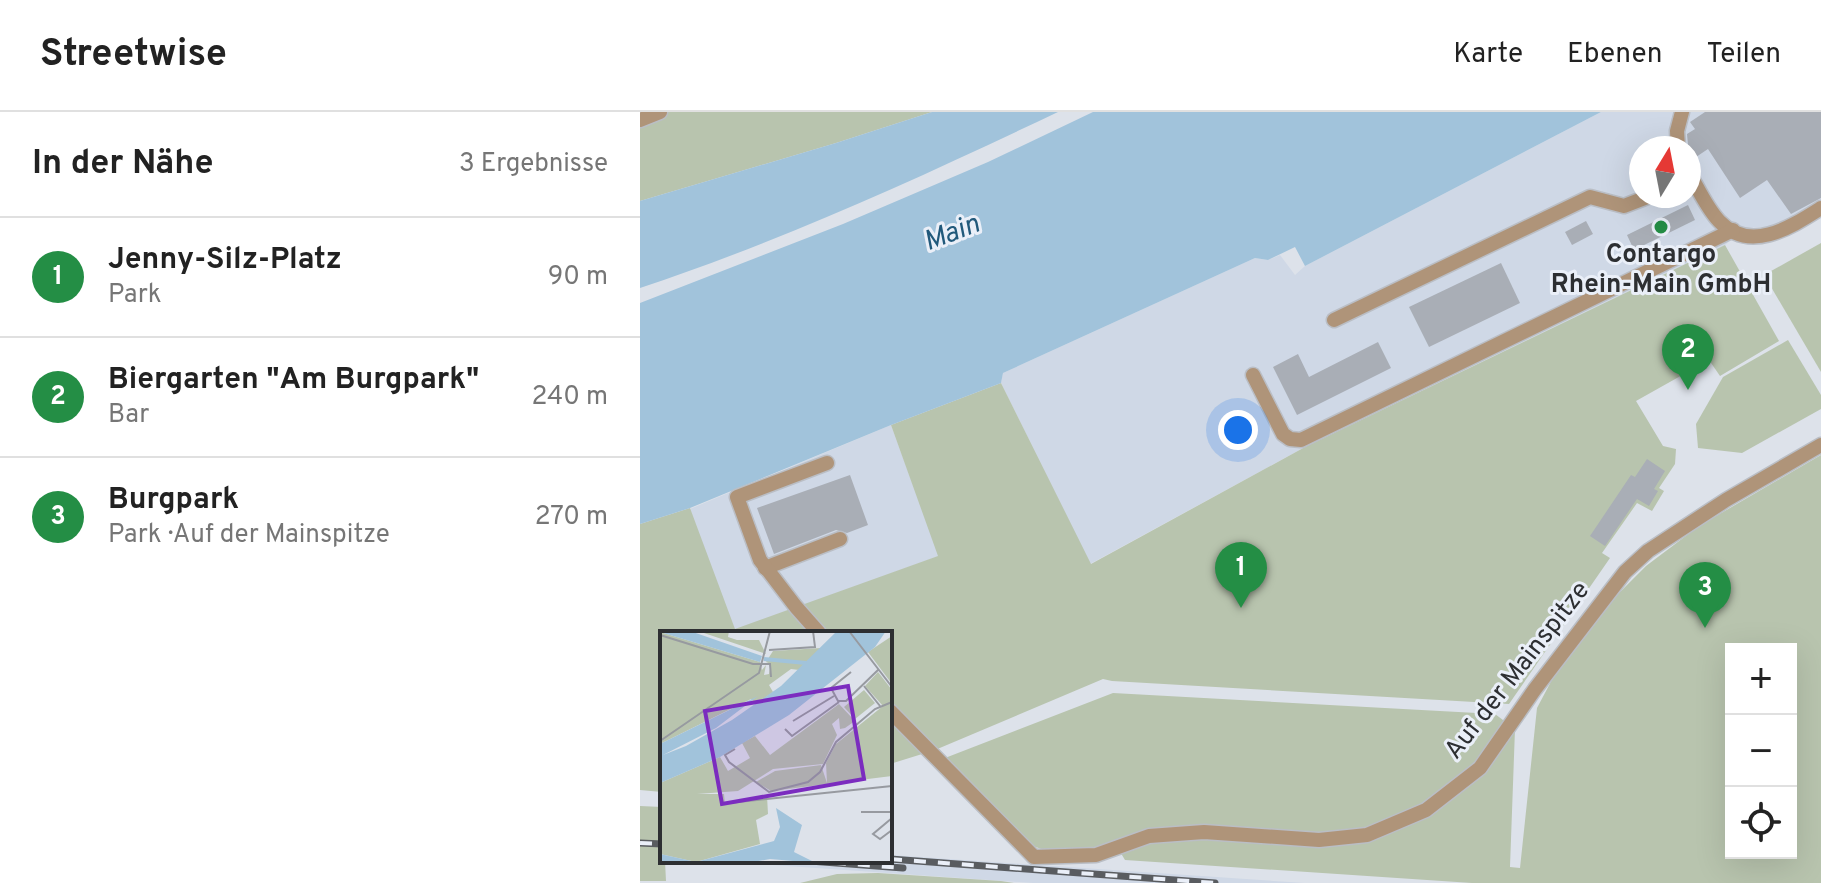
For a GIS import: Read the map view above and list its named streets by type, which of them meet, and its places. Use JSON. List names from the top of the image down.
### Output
{
  "streets": {
    "street": ["Auf der Mainspitze"]
  },
  "water": ["Main"],
  "places": ["Contargo Rhein-Main GmbH"],
  "north": "top",
  "page": {
    "header": "Streetwise",
    "nav": ["Karte", "Ebenen", "Teilen"],
    "heading": ["In der Nähe", "3 Ergebnisse"],
    "list": [
      {
        "mark": "1",
        "name": "Jenny-Silz-Platz",
        "note": "Park",
        "value": "90 m"
      },
      {
        "mark": "2",
        "name": "Biergarten \"Am Burgpark\"",
        "note": "Bar",
        "value": "240 m"
      },
      {
        "mark": "3",
        "name": "Burgpark",
        "note": "Park · Auf der Mainspitze",
        "value": "270 m"
      }
    ],
    "pins": ["2", "1", "3"],
    "map_buttons": ["+", "−"]
  }
}
